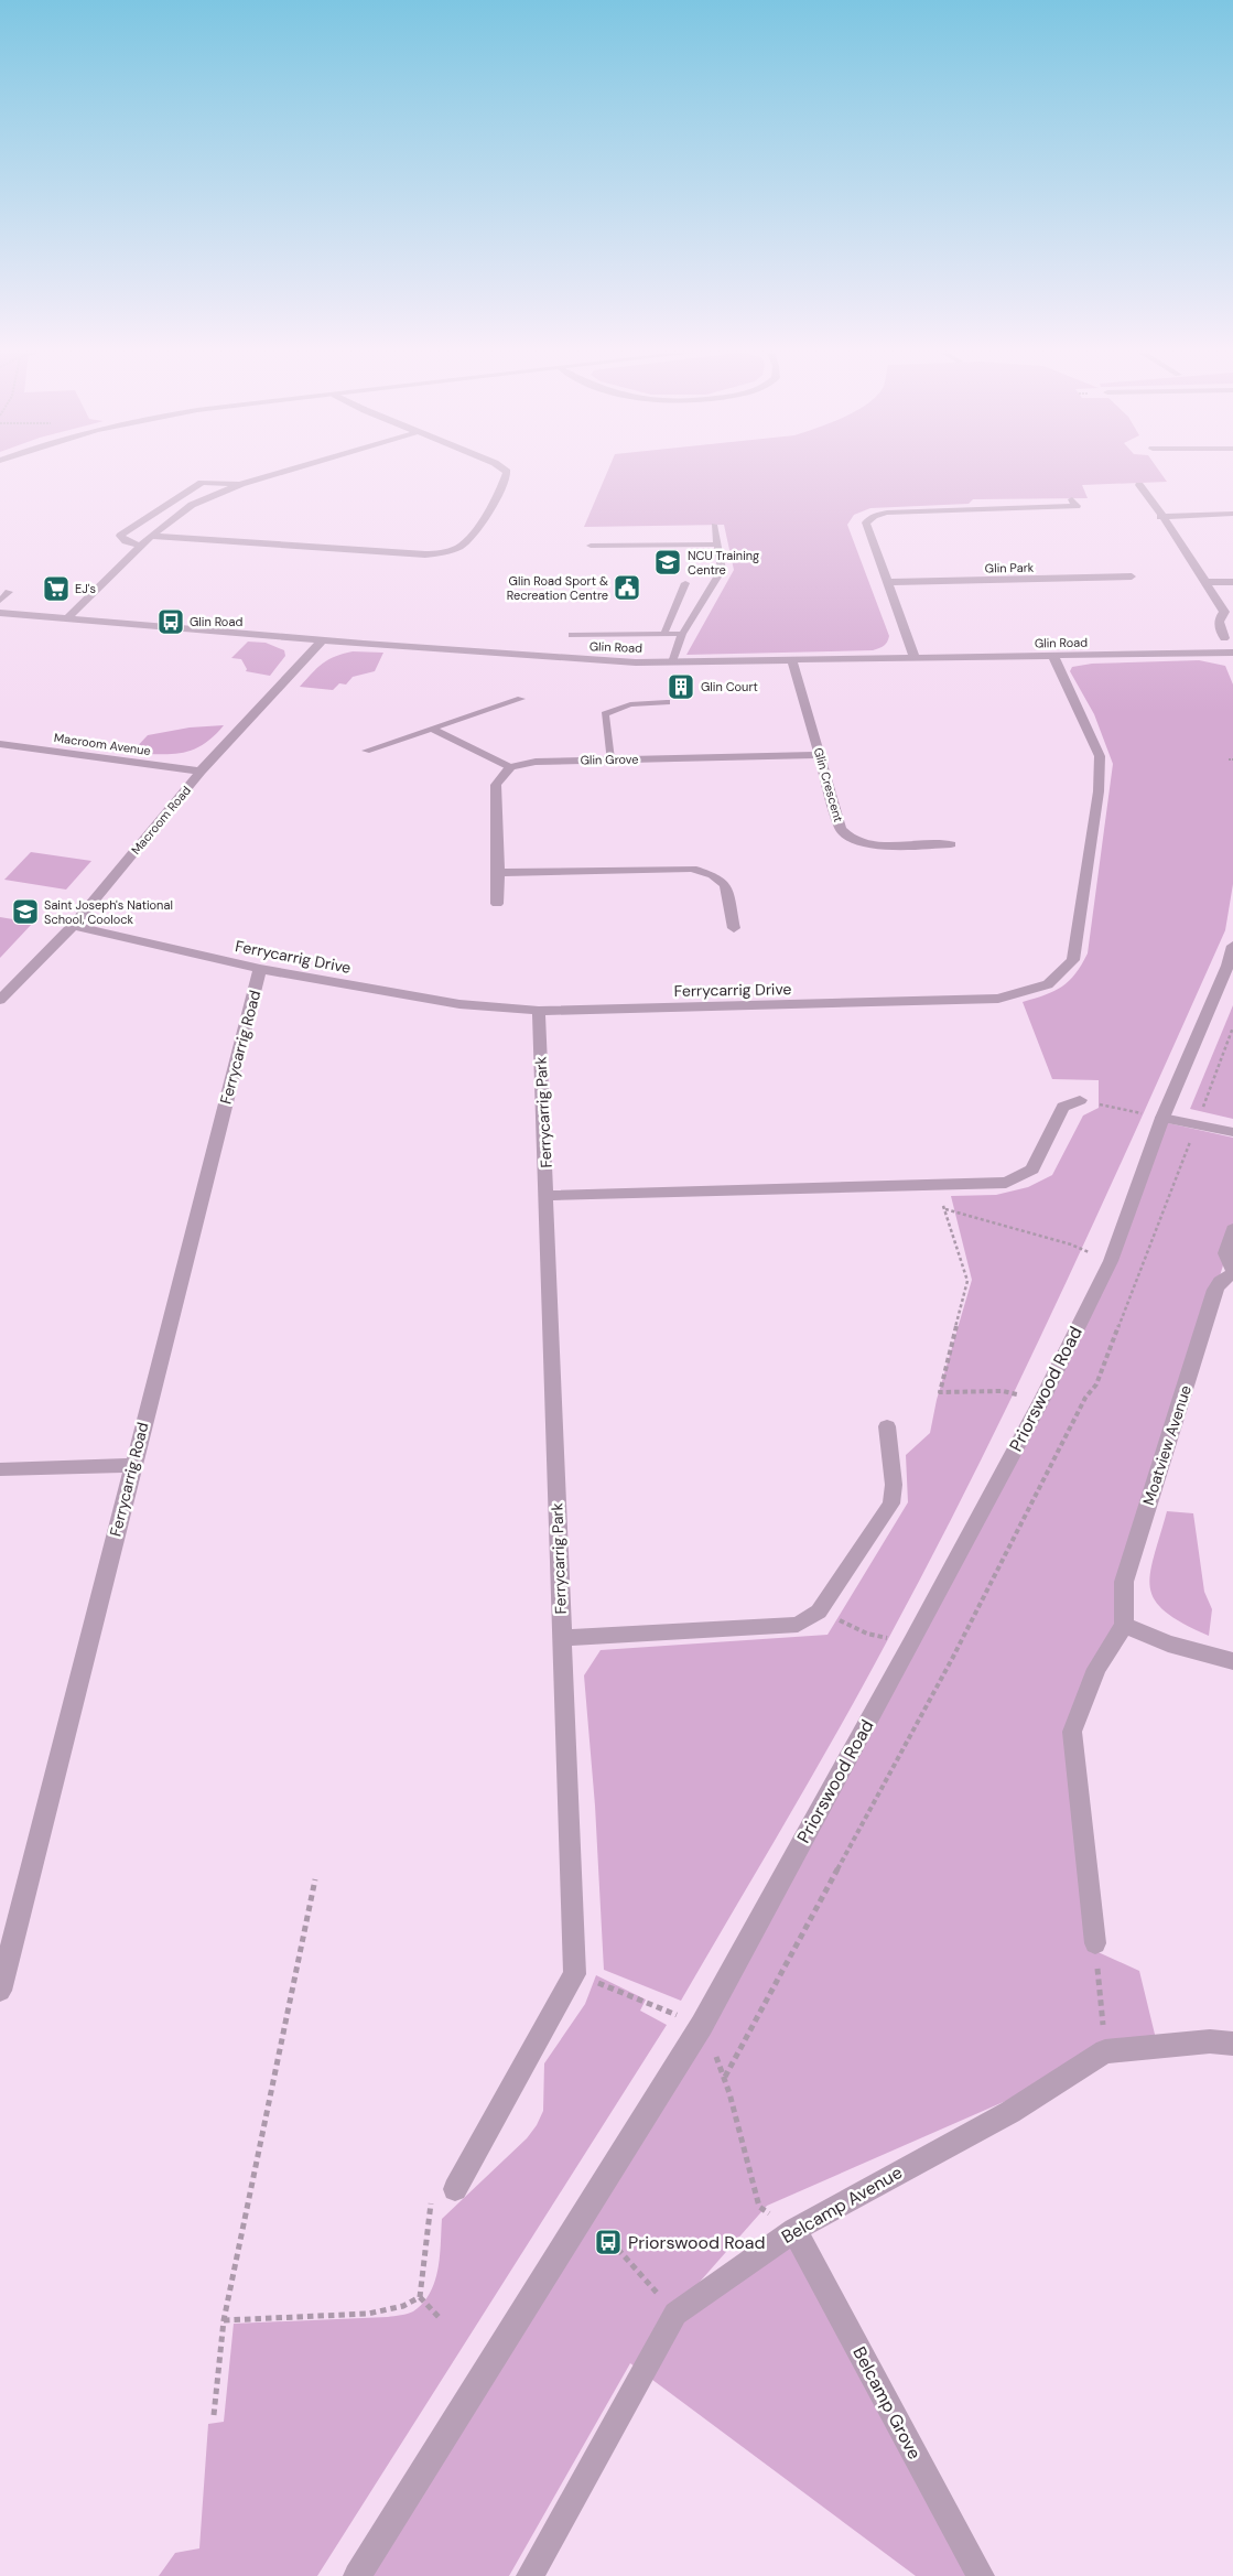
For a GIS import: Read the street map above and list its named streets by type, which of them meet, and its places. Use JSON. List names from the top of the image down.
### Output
{
  "streets": {
    "street": [
      "Glin Park",
      "Glin Road",
      "Macroom Avenue",
      "Glin Grove",
      "Glin Crescent",
      "Macroom Road",
      "Ferrycarrig Drive",
      "Ferrycarrig Road",
      "Ferrycarrig Park",
      "Priorswood Road",
      "Moatview Avenue",
      "Belcamp Avenue",
      "Belcamp Grove"
    ]
  },
  "crossings": [
    ["Glin Road", "Glin Crescent"],
    ["Glin Road", "Macroom Road"],
    ["Glin Road", "Ferrycarrig Drive"],
    ["Macroom Avenue", "Macroom Road"],
    ["Glin Grove", "Glin Crescent"],
    ["Macroom Road", "Ferrycarrig Drive"],
    ["Ferrycarrig Drive", "Ferrycarrig Road"],
    ["Ferrycarrig Drive", "Ferrycarrig Park"],
    ["Belcamp Avenue", "Belcamp Grove"]
  ],
  "places": {
    "school or university": ["NCU Training Centre", "Saint Joseph's National School, Coolock"],
    "public building": ["Glin Road Sport & Recreation Centre"],
    "supermarket": ["EJ's"],
    "bus stop": ["Glin Road", "Priorswood Road"],
    "building": ["Glin Court"]
  }
}
